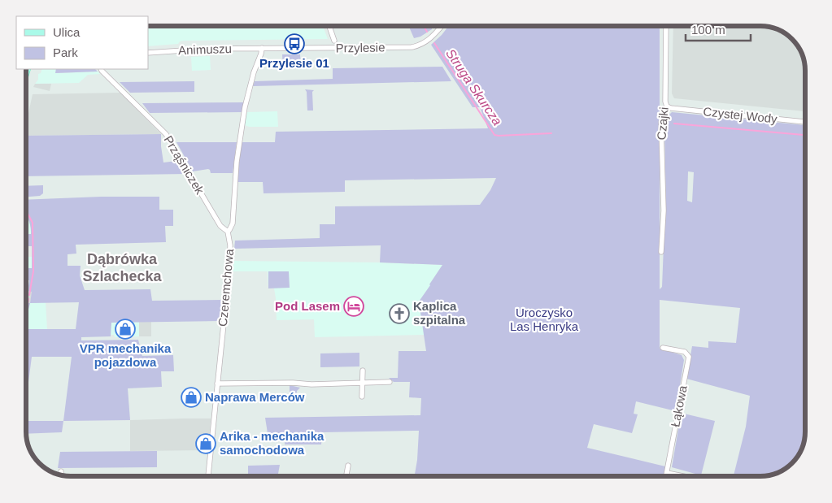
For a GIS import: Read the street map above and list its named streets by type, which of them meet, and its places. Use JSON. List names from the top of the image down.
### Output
{
  "streets": {
    "street": [
      "Przylesie",
      "Animuszu",
      "Czystej Wody",
      "Czajki",
      "Prząśniczek",
      "Czeremchowa",
      "Łąkowa"
    ]
  },
  "crossings": [
    ["Przylesie", "Animuszu"],
    ["Przylesie", "Czeremchowa"],
    ["Animuszu", "Czeremchowa"],
    ["Czystej Wody", "Czajki"],
    ["Prząśniczek", "Czeremchowa"]
  ],
  "districts": ["Dąbrówka Szlachecka"],
  "water": ["Struga Skurcza"],
  "parks": ["Uroczysko Las Henryka"],
  "places": {
    "bus stop": ["Przylesie 01"],
    "hotel": ["Pod Lasem"],
    "church": ["Kaplica szpitalna"],
    "shop": ["VPR mechanika pojazdowa", "Naprawa Merców", "Arika - mechanika samochodowa"]
  },
  "legend": ["Ulica", "Park"],
  "scale_bar": "100 m"
}
